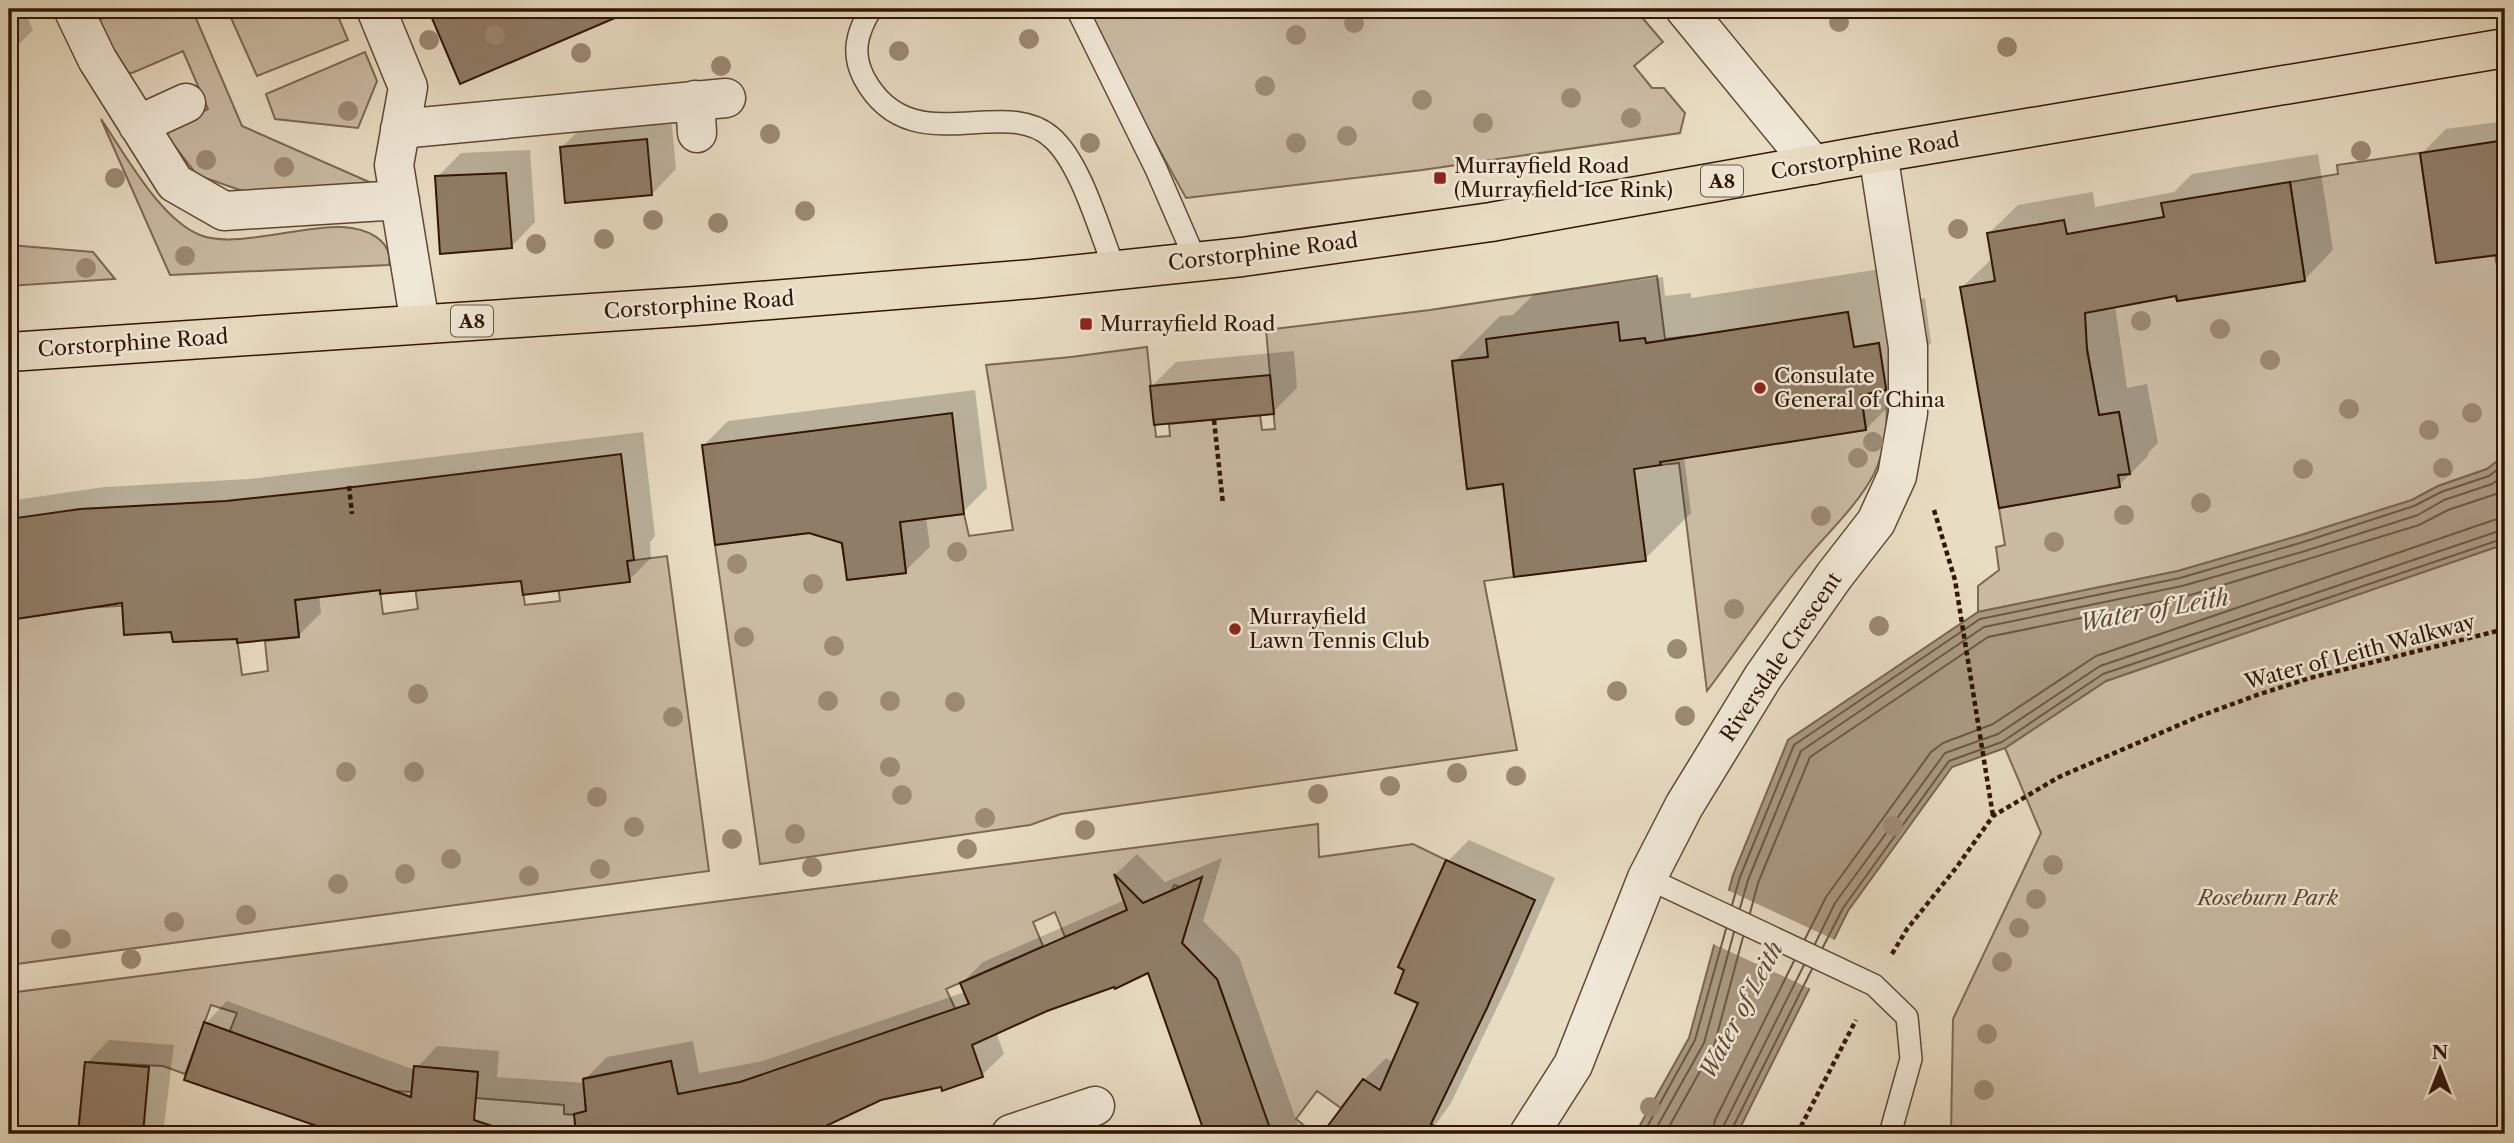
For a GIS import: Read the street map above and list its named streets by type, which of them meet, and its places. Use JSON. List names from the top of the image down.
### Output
{
  "streets": {
    "main road": ["Corstorphine Road", "A8"],
    "street": ["Riversdale Crescent"],
    "path": ["Water of Leith Walkway"]
  },
  "crossings": [
    ["Corstorphine Road", "Riversdale Crescent"]
  ],
  "water": ["Water of Leith"],
  "parks": ["Roseburn Park"],
  "places": {
    "transit": ["Murrayfield Road (Murrayfield Ice Rink)", "Murrayfield Road"],
    "other": ["Consulate General of China", "Murrayfield Lawn Tennis Club"]
  },
  "north": "top"
}
